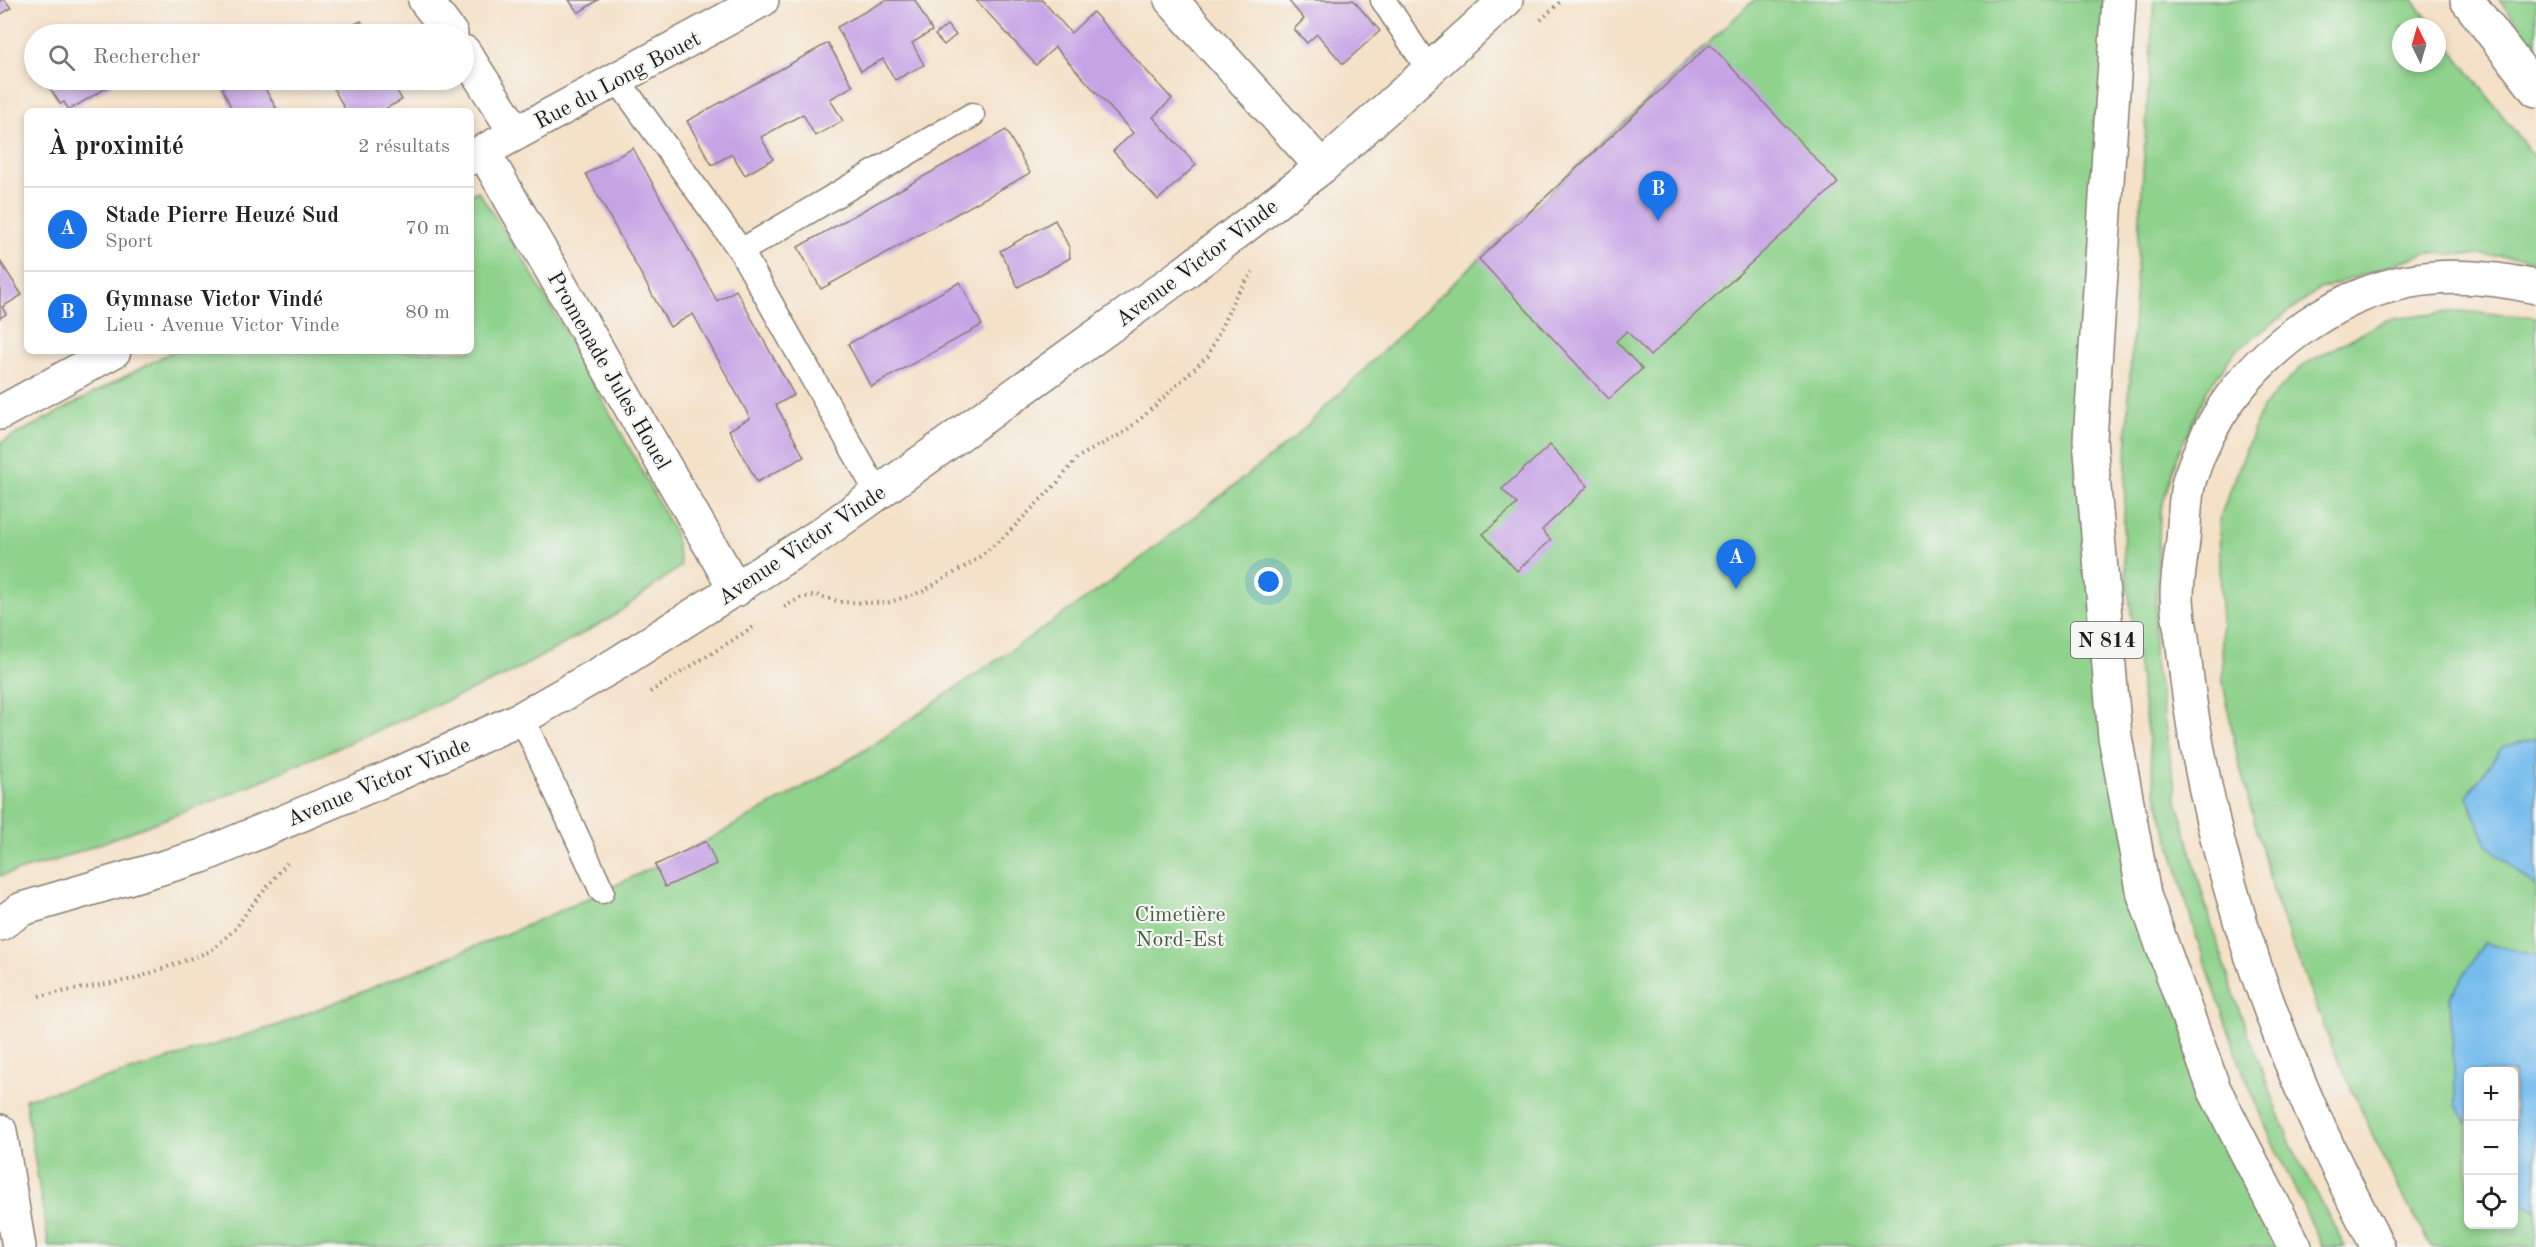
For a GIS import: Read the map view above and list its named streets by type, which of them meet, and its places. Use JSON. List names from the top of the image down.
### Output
{
  "streets": {
    "main road": [
      "Rue du Long Bouet",
      "Avenue Victor Vinde",
      "Promenade Jules Houel",
      "N 814"
    ]
  },
  "crossings": [
    ["Rue du Long Bouet", "Promenade Jules Houel"],
    ["Avenue Victor Vinde", "Promenade Jules Houel"]
  ],
  "parks": ["Cimetière Nord-Est"],
  "north": "top",
  "page": {
    "search": "Rechercher",
    "heading": ["À proximité", "2 résultats"],
    "pins": ["B", "A"],
    "list": [
      {
        "mark": "A",
        "name": "Stade Pierre Heuzé Sud",
        "note": "Sport",
        "value": "70 m"
      },
      {
        "mark": "B",
        "name": "Gymnase Victor Vindé",
        "note": "Lieu · Avenue Victor Vinde",
        "value": "80 m"
      }
    ],
    "map_buttons": ["+", "−"]
  }
}
